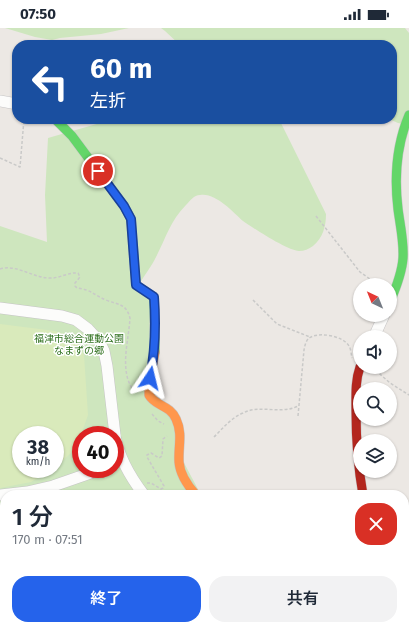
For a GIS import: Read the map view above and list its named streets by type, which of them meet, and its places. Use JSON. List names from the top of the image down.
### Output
{
  "parks": ["福津市総合運動公園 なまずの郷"],
  "north": "top left",
  "page": {
    "status": "07:50",
    "turn": ["60 m", "左折"],
    "speed": "38 km/h",
    "limit": "40",
    "heading": ["1 分", "170 m · 07:51"],
    "buttons": ["終了", "共有"]
  }
}
